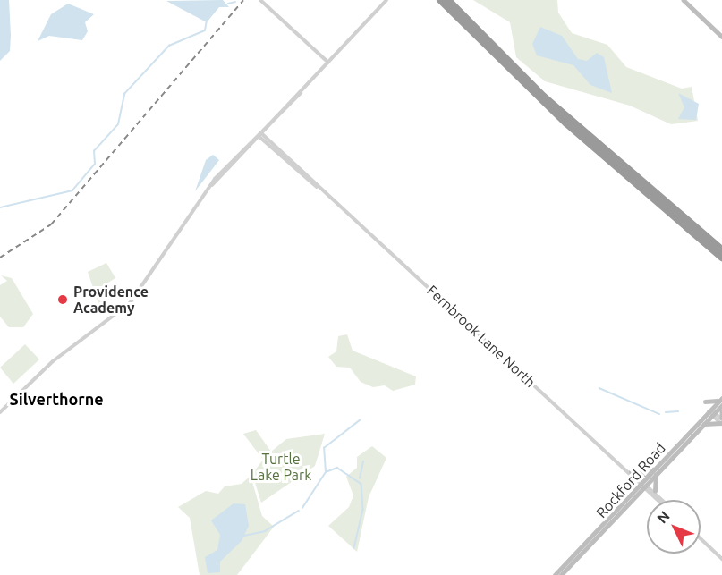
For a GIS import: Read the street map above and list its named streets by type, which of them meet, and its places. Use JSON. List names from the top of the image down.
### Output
{
  "streets": {
    "main road": ["Rockford Road"],
    "street": ["Fernbrook Lane North"]
  },
  "crossings": [
    ["Fernbrook Lane North", "Rockford Road"]
  ],
  "districts": ["Silverthorne"],
  "parks": ["Turtle Lake Park"],
  "places": ["Providence Academy"],
  "north": "top left"
}
